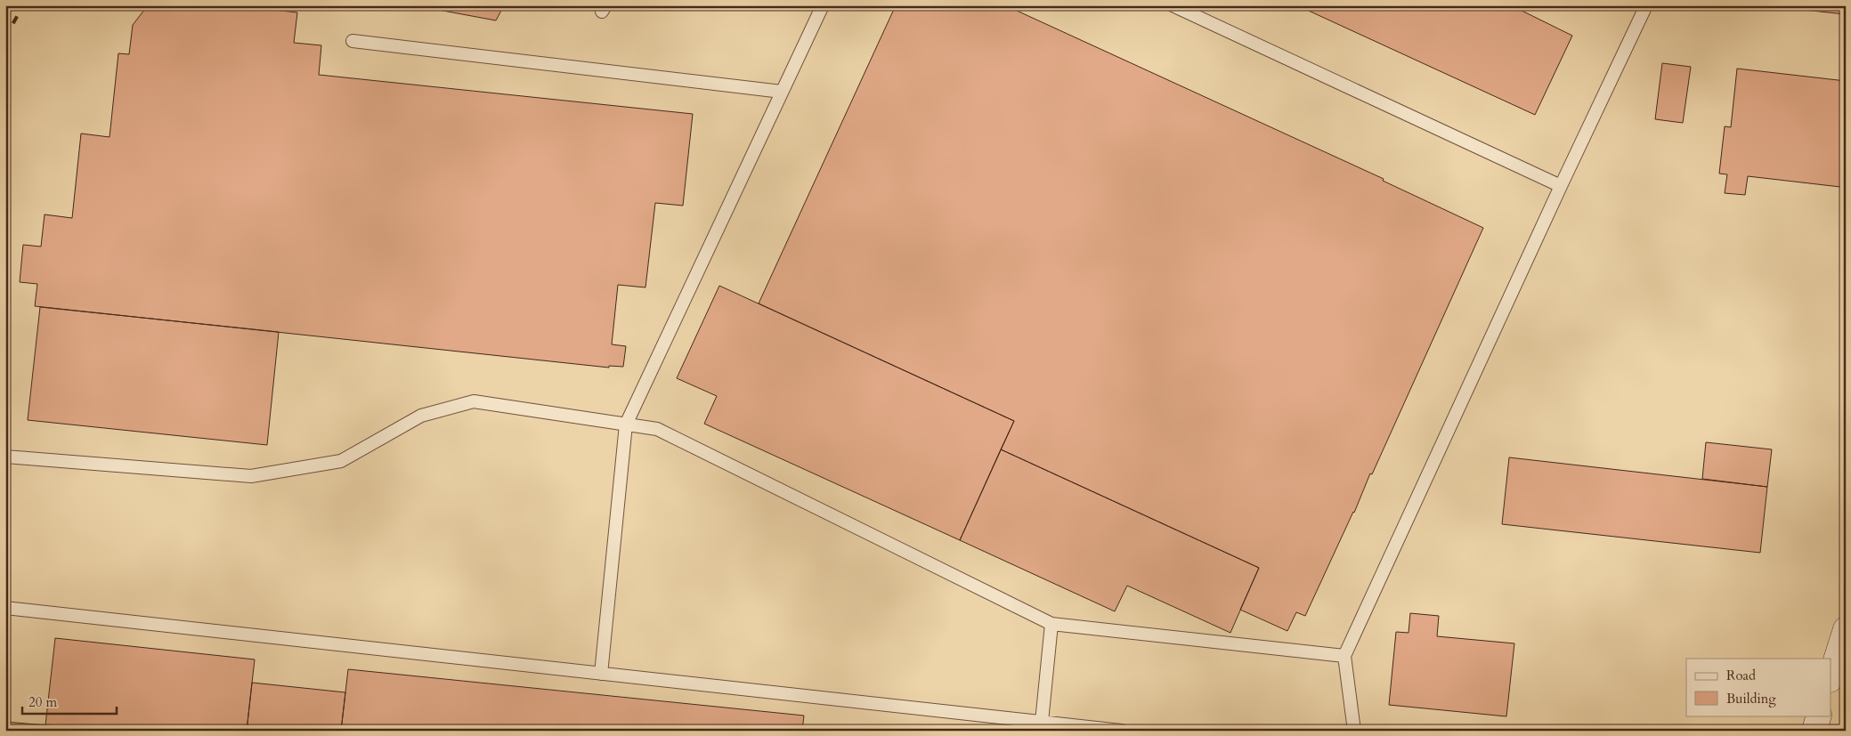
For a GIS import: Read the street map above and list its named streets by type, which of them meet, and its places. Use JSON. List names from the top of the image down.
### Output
{
  "legend": ["Road", "Building"],
  "scale_bar": "20 m"
}
